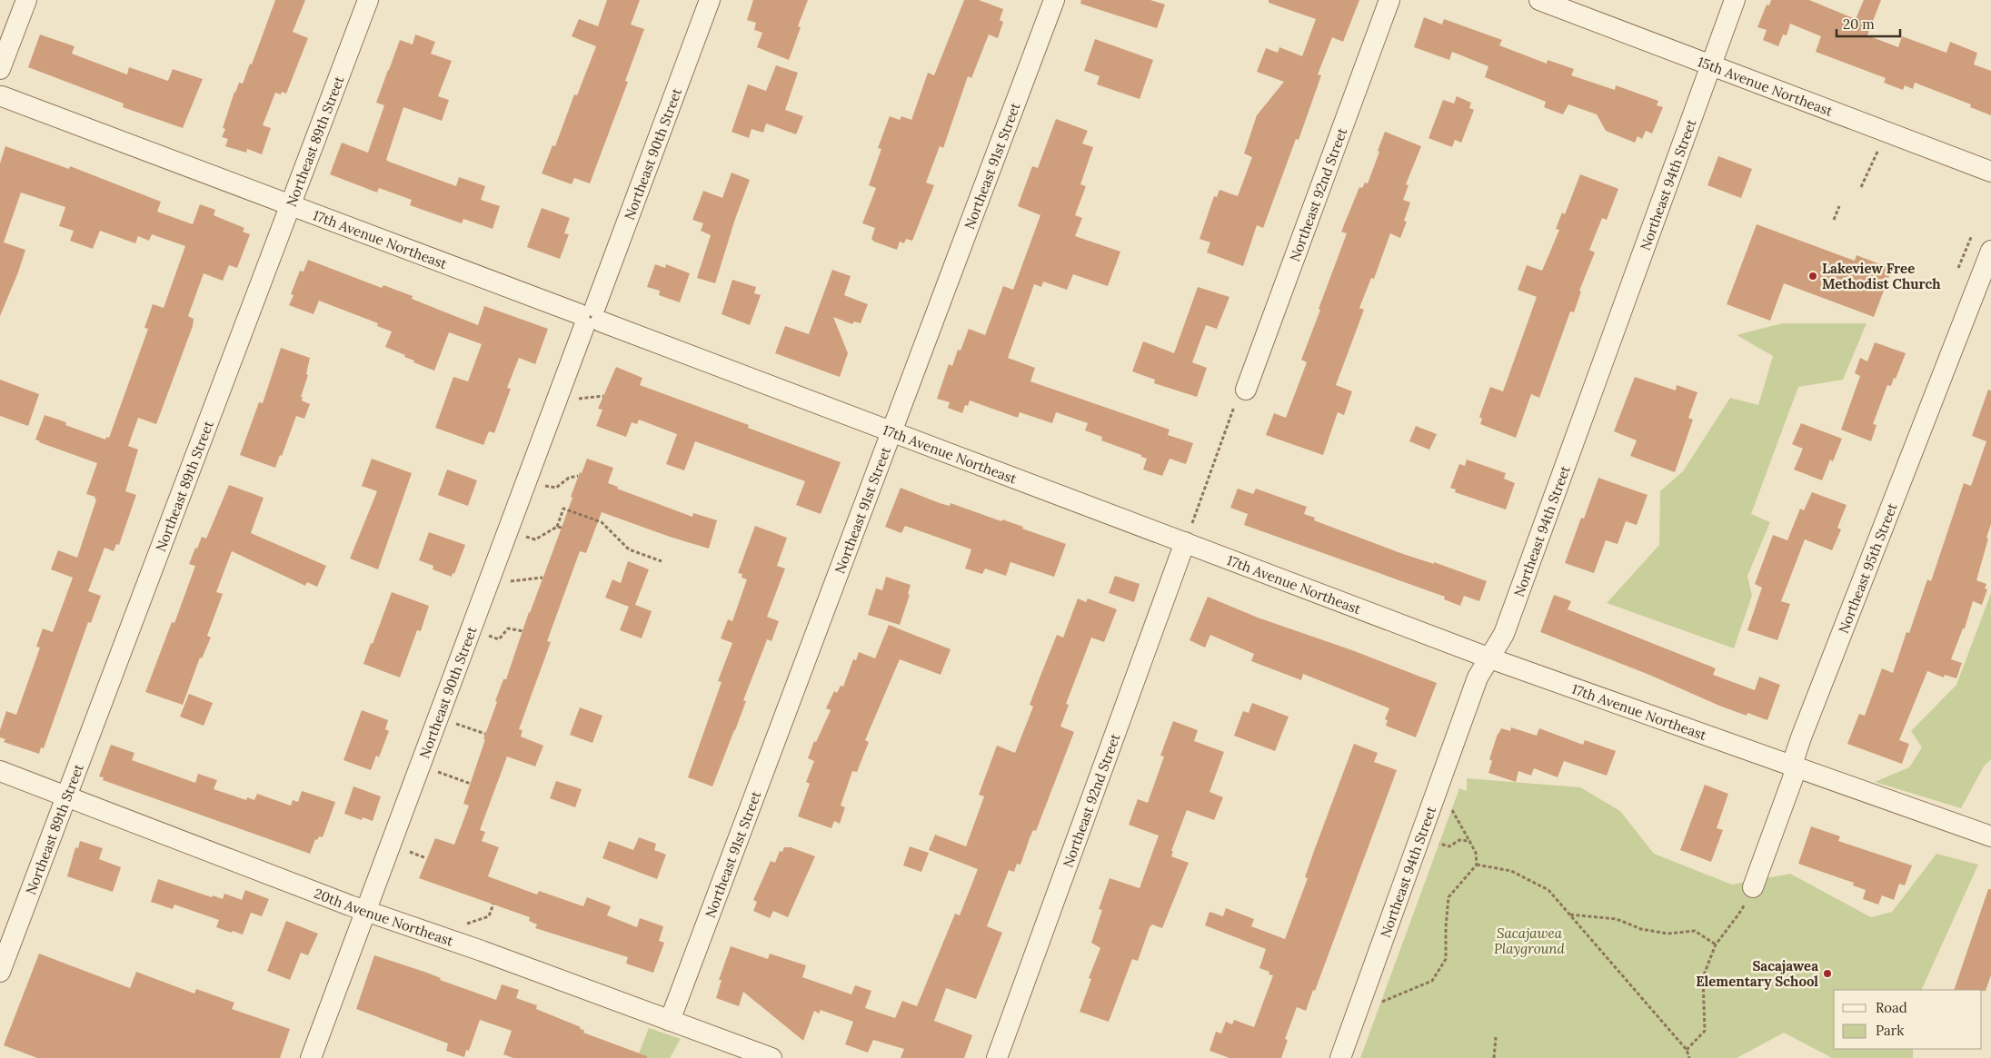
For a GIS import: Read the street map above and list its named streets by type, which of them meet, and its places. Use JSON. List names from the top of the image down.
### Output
{
  "streets": {
    "street": [
      "15th Avenue Northeast",
      "Northeast 89th Street",
      "Northeast 90th Street",
      "Northeast 91st Street",
      "Northeast 94th Street",
      "Northeast 92nd Street",
      "17th Avenue Northeast",
      "Northeast 95th Street",
      "20th Avenue Northeast"
    ]
  },
  "crossings": [
    ["15th Avenue Northeast", "Northeast 94th Street"],
    ["Northeast 89th Street", "17th Avenue Northeast"],
    ["Northeast 89th Street", "20th Avenue Northeast"],
    ["Northeast 90th Street", "17th Avenue Northeast"],
    ["Northeast 90th Street", "20th Avenue Northeast"],
    ["Northeast 91st Street", "17th Avenue Northeast"],
    ["Northeast 91st Street", "20th Avenue Northeast"],
    ["Northeast 94th Street", "17th Avenue Northeast"],
    ["Northeast 92nd Street", "17th Avenue Northeast"],
    ["17th Avenue Northeast", "Northeast 95th Street"]
  ],
  "parks": ["Sacajawea Playground"],
  "places": ["Lakeview Free Methodist Church", "Sacajawea Elementary School"],
  "legend": ["Road", "Park"],
  "scale_bar": "20 m"
}
